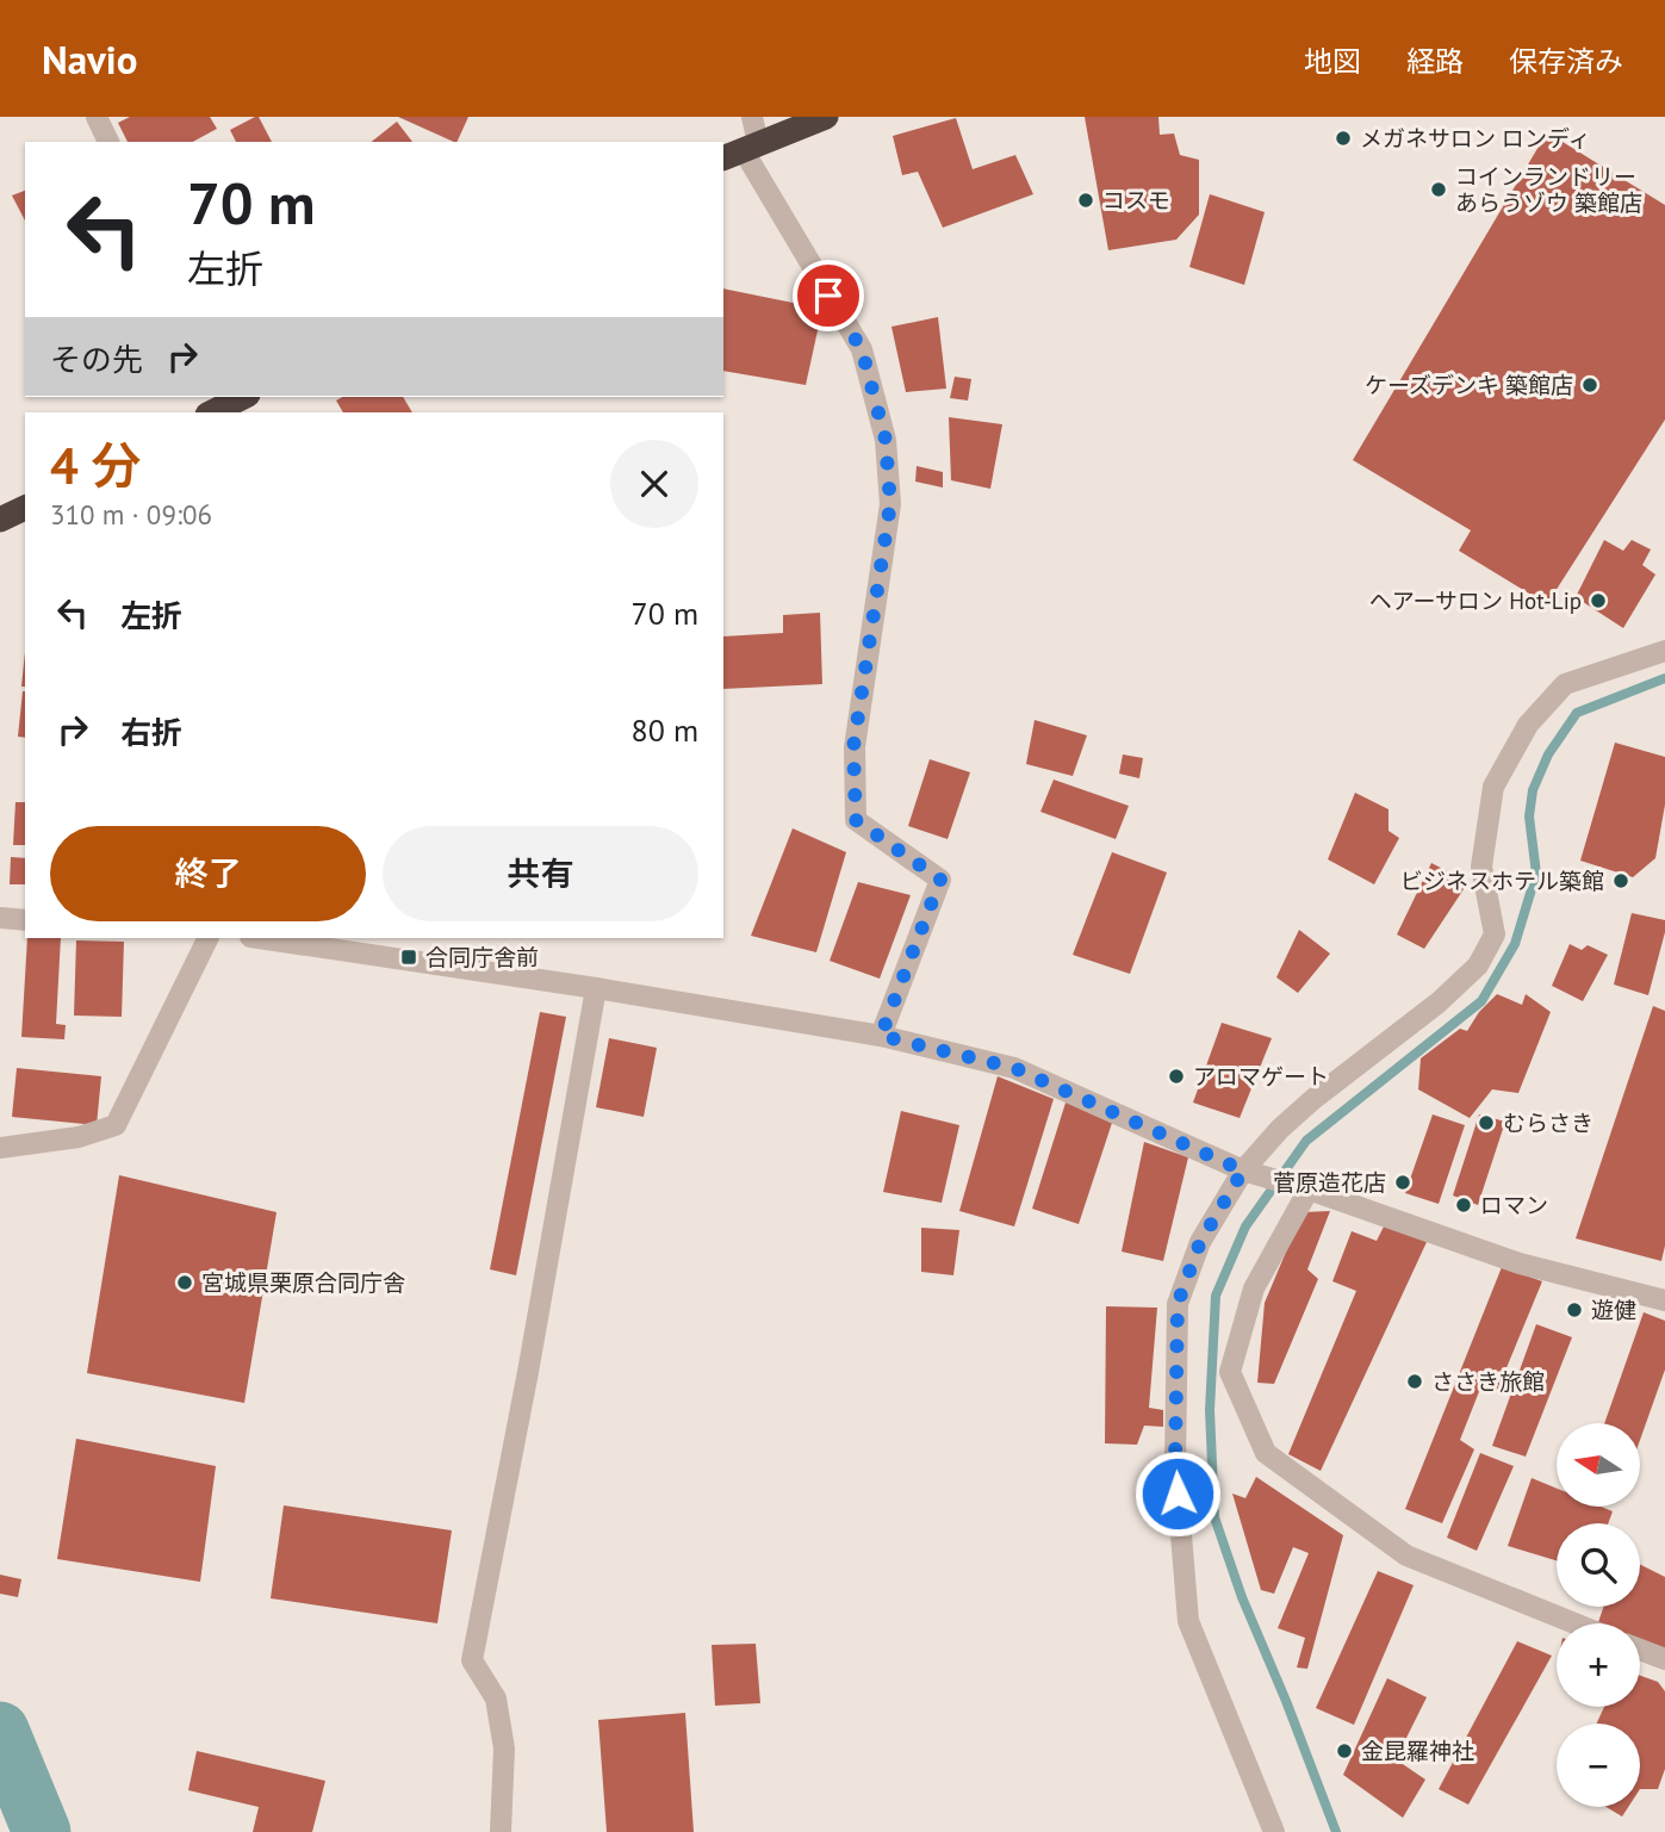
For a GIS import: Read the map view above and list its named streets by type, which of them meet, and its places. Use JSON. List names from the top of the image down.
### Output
{
  "places": {
    "other": [
      "メガネサロン ロンディ",
      "コインランドリー あらうゾウ 築館店",
      "コスモ",
      "ケーズデンキ 築館店",
      "ヘアーサロン Hot-Lip",
      "ビジネスホテル築館",
      "アロマゲート",
      "むらさき",
      "菅原造花店",
      "ロマン",
      "宮城県栗原合同庁舎",
      "遊健",
      "ささき旅館",
      "金昆羅神社"
    ],
    "transit": ["合同庁舎前"]
  },
  "north": "left",
  "page": {
    "header": "Navio",
    "nav": ["地図", "経路", "保存済み"],
    "turn": ["70 m", "左折"],
    "then": "その先",
    "heading": ["4 分", "310 m · 09:06"],
    "list": [
      {
        "name": "左折",
        "value": "70 m"
      },
      {
        "name": "右折",
        "value": "80 m"
      }
    ],
    "buttons": ["終了", "共有"],
    "map_buttons": ["+", "−"]
  }
}
